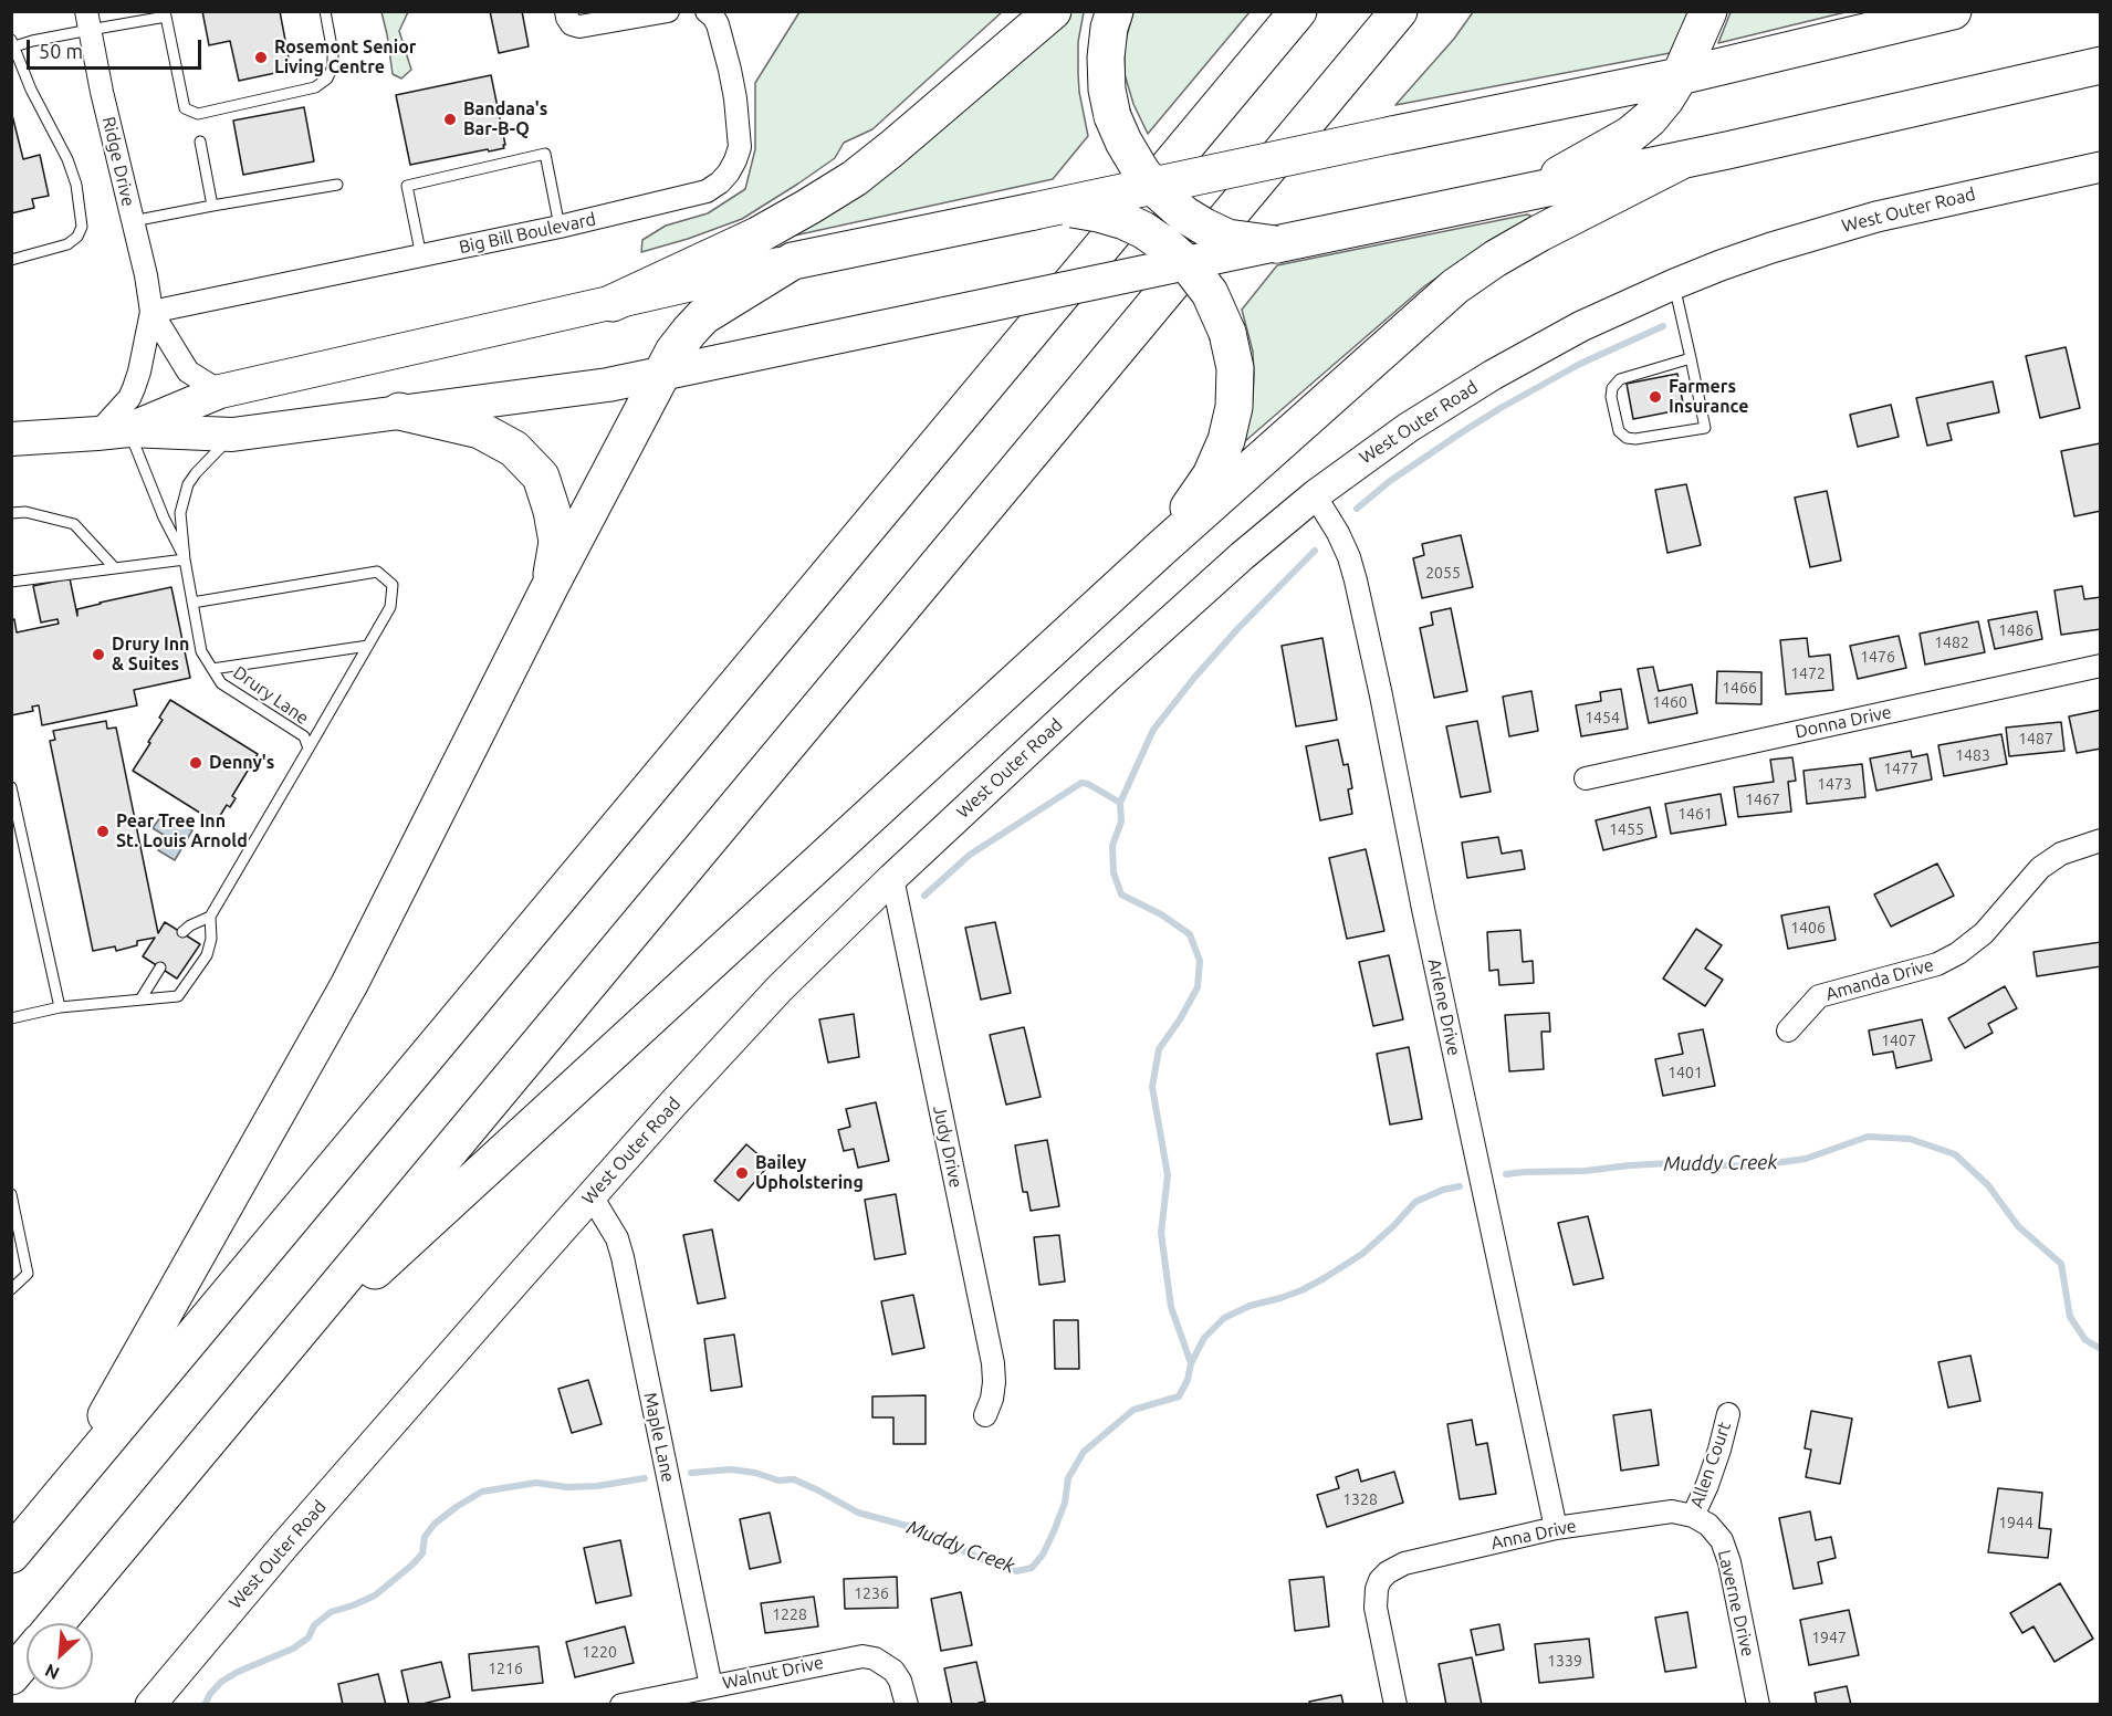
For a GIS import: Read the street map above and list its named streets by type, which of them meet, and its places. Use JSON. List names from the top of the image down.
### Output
{
  "streets": {
    "street": [
      "Ridge Drive",
      "West Outer Road",
      "Big Bill Boulevard",
      "Donna Drive",
      "Amanda Drive",
      "Arlene Drive",
      "Judy Drive",
      "Maple Lane",
      "Allen Court",
      "Anna Drive",
      "Laverne Drive",
      "Walnut Drive"
    ],
    "lane": ["Drury Lane"]
  },
  "crossings": [
    ["Ridge Drive", "Big Bill Boulevard"],
    ["Ridge Drive", "Drury Lane"],
    ["West Outer Road", "Arlene Drive"],
    ["West Outer Road", "Judy Drive"],
    ["West Outer Road", "Maple Lane"],
    ["Arlene Drive", "Anna Drive"],
    ["Maple Lane", "Walnut Drive"],
    ["Allen Court", "Anna Drive"],
    ["Allen Court", "Laverne Drive"],
    ["Anna Drive", "Laverne Drive"]
  ],
  "water": ["Muddy Creek"],
  "places": [
    "Rosemont Senior Living Centre",
    "Bandana's Bar-B-Q",
    "Farmers Insurance",
    "Drury Inn & Suites",
    "Denny's",
    "Pear Tree Inn St. Louis Arnold",
    "Bailey Upholstering"
  ],
  "house_numbers": [
    "2055",
    "1486",
    "1482",
    "1476",
    "1472",
    "1466",
    "1460",
    "1454",
    "1487",
    "1483",
    "1477",
    "1473",
    "1467",
    "1461",
    "1455",
    "1406",
    "1407",
    "1401",
    "1328",
    "1944",
    "1236",
    "1228",
    "1947",
    "1220",
    "1339",
    "1216"
  ],
  "scale_bar": "50 m",
  "north": "bottom left"
}
